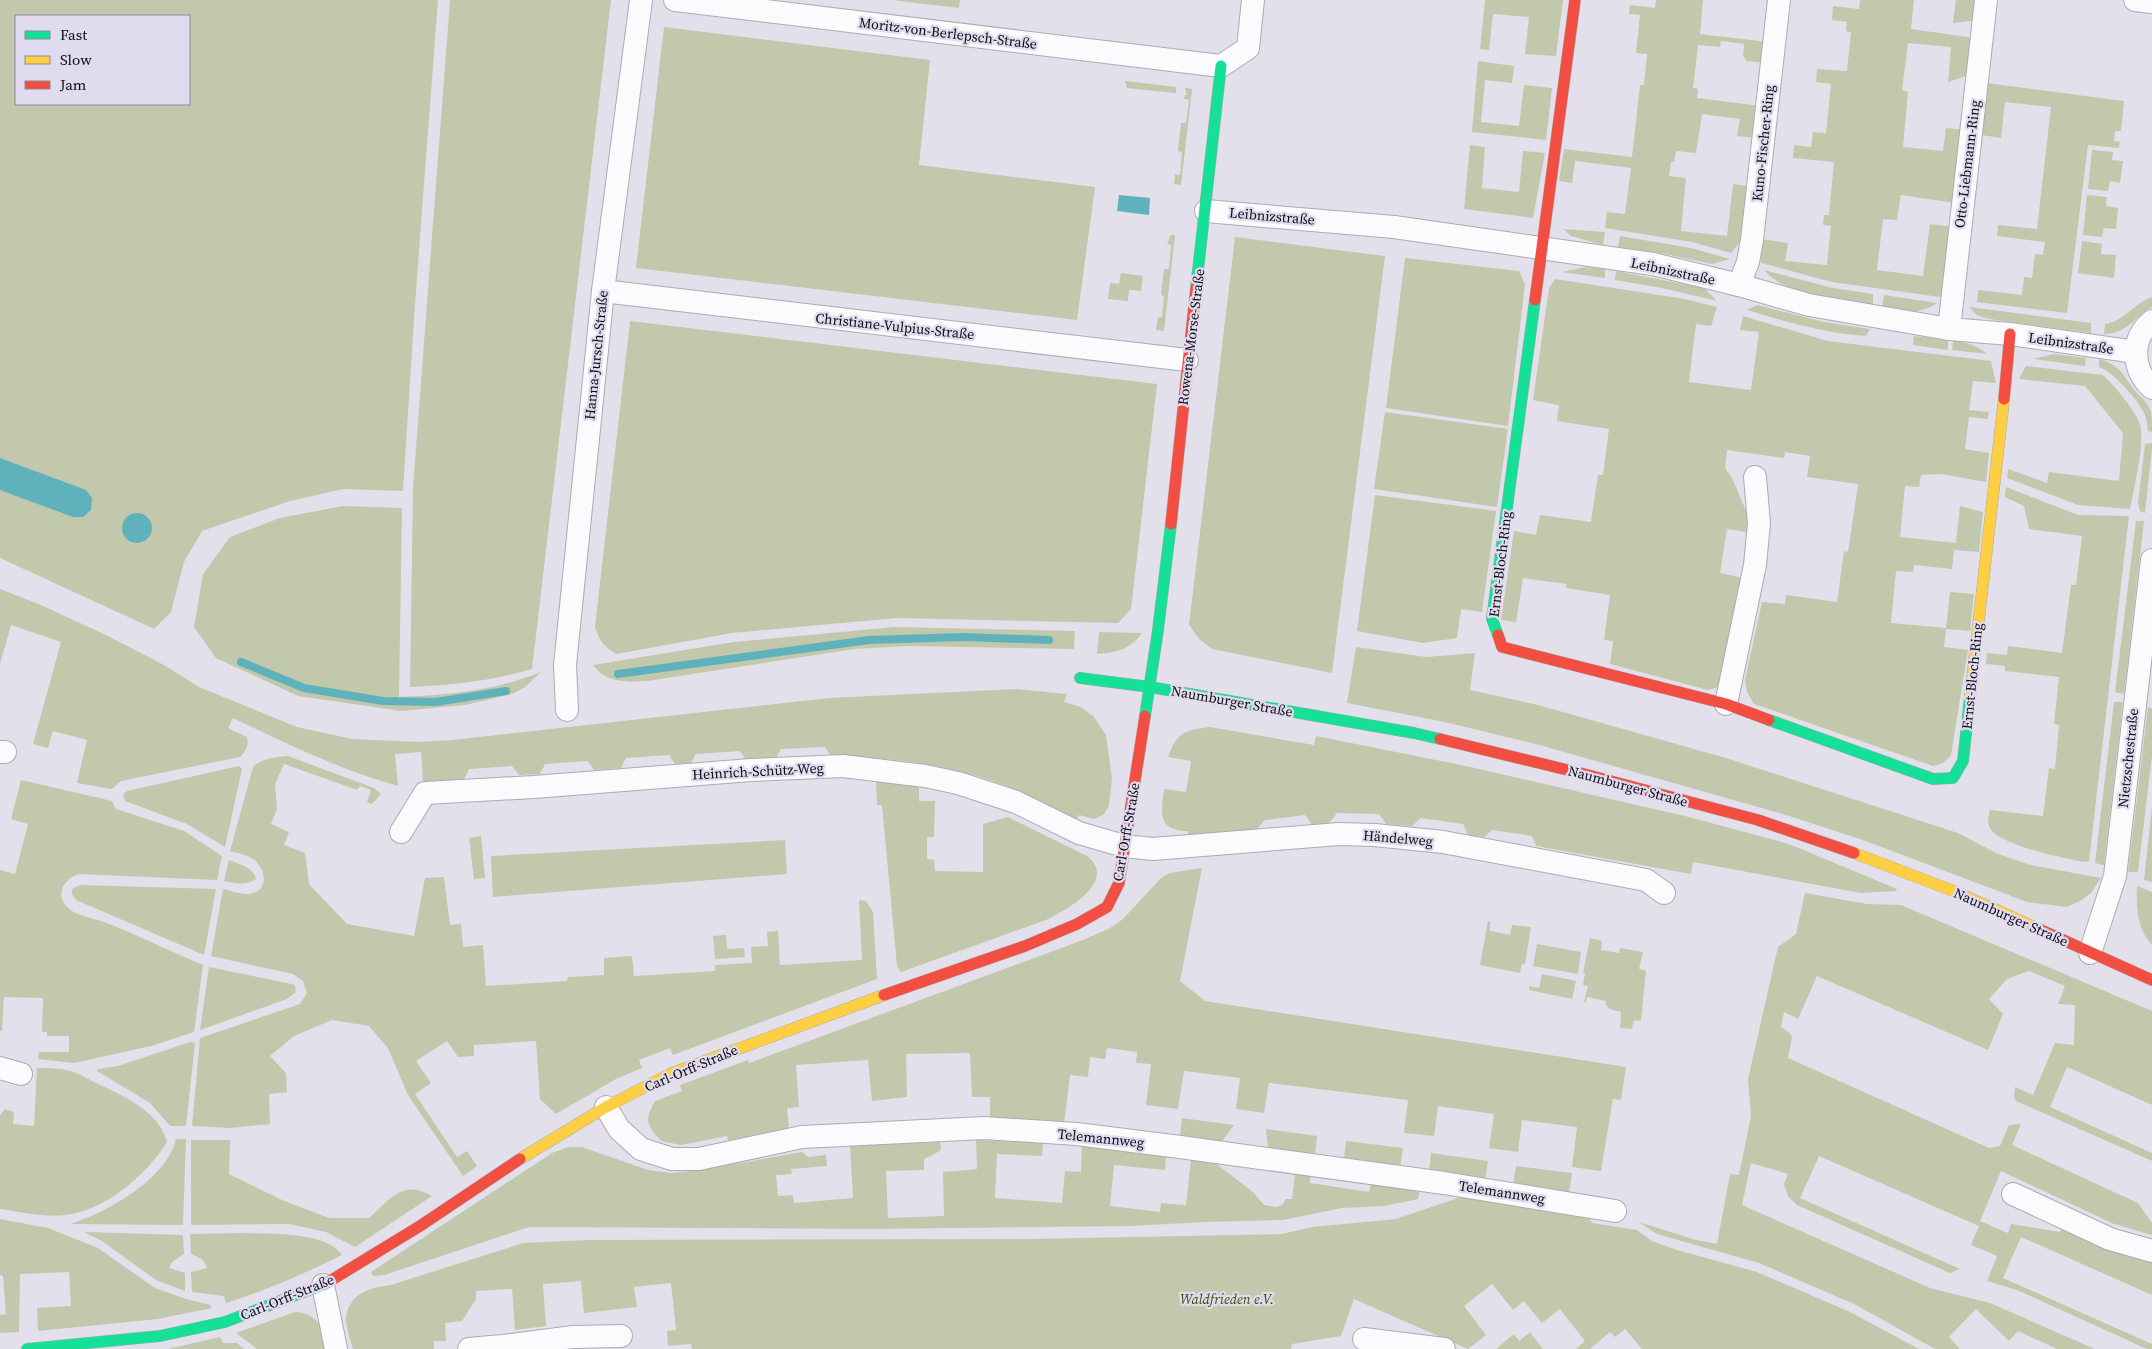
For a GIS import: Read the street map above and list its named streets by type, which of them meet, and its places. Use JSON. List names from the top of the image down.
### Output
{
  "streets": {
    "street": [
      "Moritz-von-Berlepsch-Straße",
      "Kuno-Fischer-Ring",
      "Otto-Liebmann-Ring",
      "Leibnizstraße",
      "Christiane-Vulpius-Straße",
      "Rowena-Morse-Straße",
      "Hanna-Jursch-Straße",
      "Ernst-Bloch-Ring",
      "Naumburger Straße",
      "Nietzschestraße",
      "Heinrich-Schütz-Weg",
      "Carl-Orff-Straße",
      "Händelweg",
      "Telemannweg"
    ]
  },
  "crossings": [
    ["Moritz-von-Berlepsch-Straße", "Rowena-Morse-Straße"],
    ["Kuno-Fischer-Ring", "Leibnizstraße"],
    ["Otto-Liebmann-Ring", "Leibnizstraße"],
    ["Leibnizstraße", "Rowena-Morse-Straße"],
    ["Leibnizstraße", "Ernst-Bloch-Ring"],
    ["Christiane-Vulpius-Straße", "Rowena-Morse-Straße"],
    ["Christiane-Vulpius-Straße", "Hanna-Jursch-Straße"],
    ["Rowena-Morse-Straße", "Naumburger Straße"],
    ["Rowena-Morse-Straße", "Carl-Orff-Straße"],
    ["Naumburger Straße", "Nietzschestraße"],
    ["Naumburger Straße", "Carl-Orff-Straße"],
    ["Heinrich-Schütz-Weg", "Carl-Orff-Straße"],
    ["Heinrich-Schütz-Weg", "Händelweg"],
    ["Carl-Orff-Straße", "Händelweg"],
    ["Carl-Orff-Straße", "Telemannweg"]
  ],
  "parks": ["Waldfrieden e.V."],
  "legend": ["Fast", "Slow", "Jam"]
}
